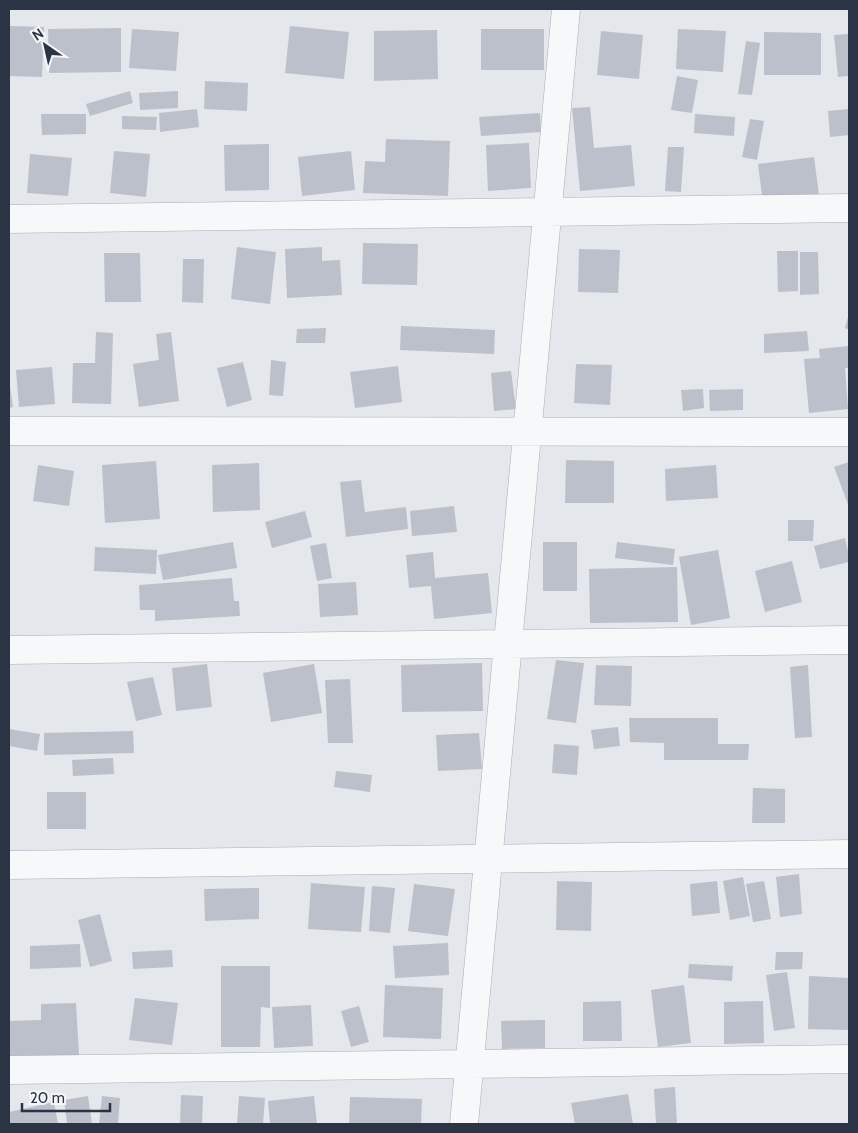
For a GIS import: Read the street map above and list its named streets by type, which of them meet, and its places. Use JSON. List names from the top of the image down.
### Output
{
  "scale_bar": "20 m",
  "north": "top left"
}
